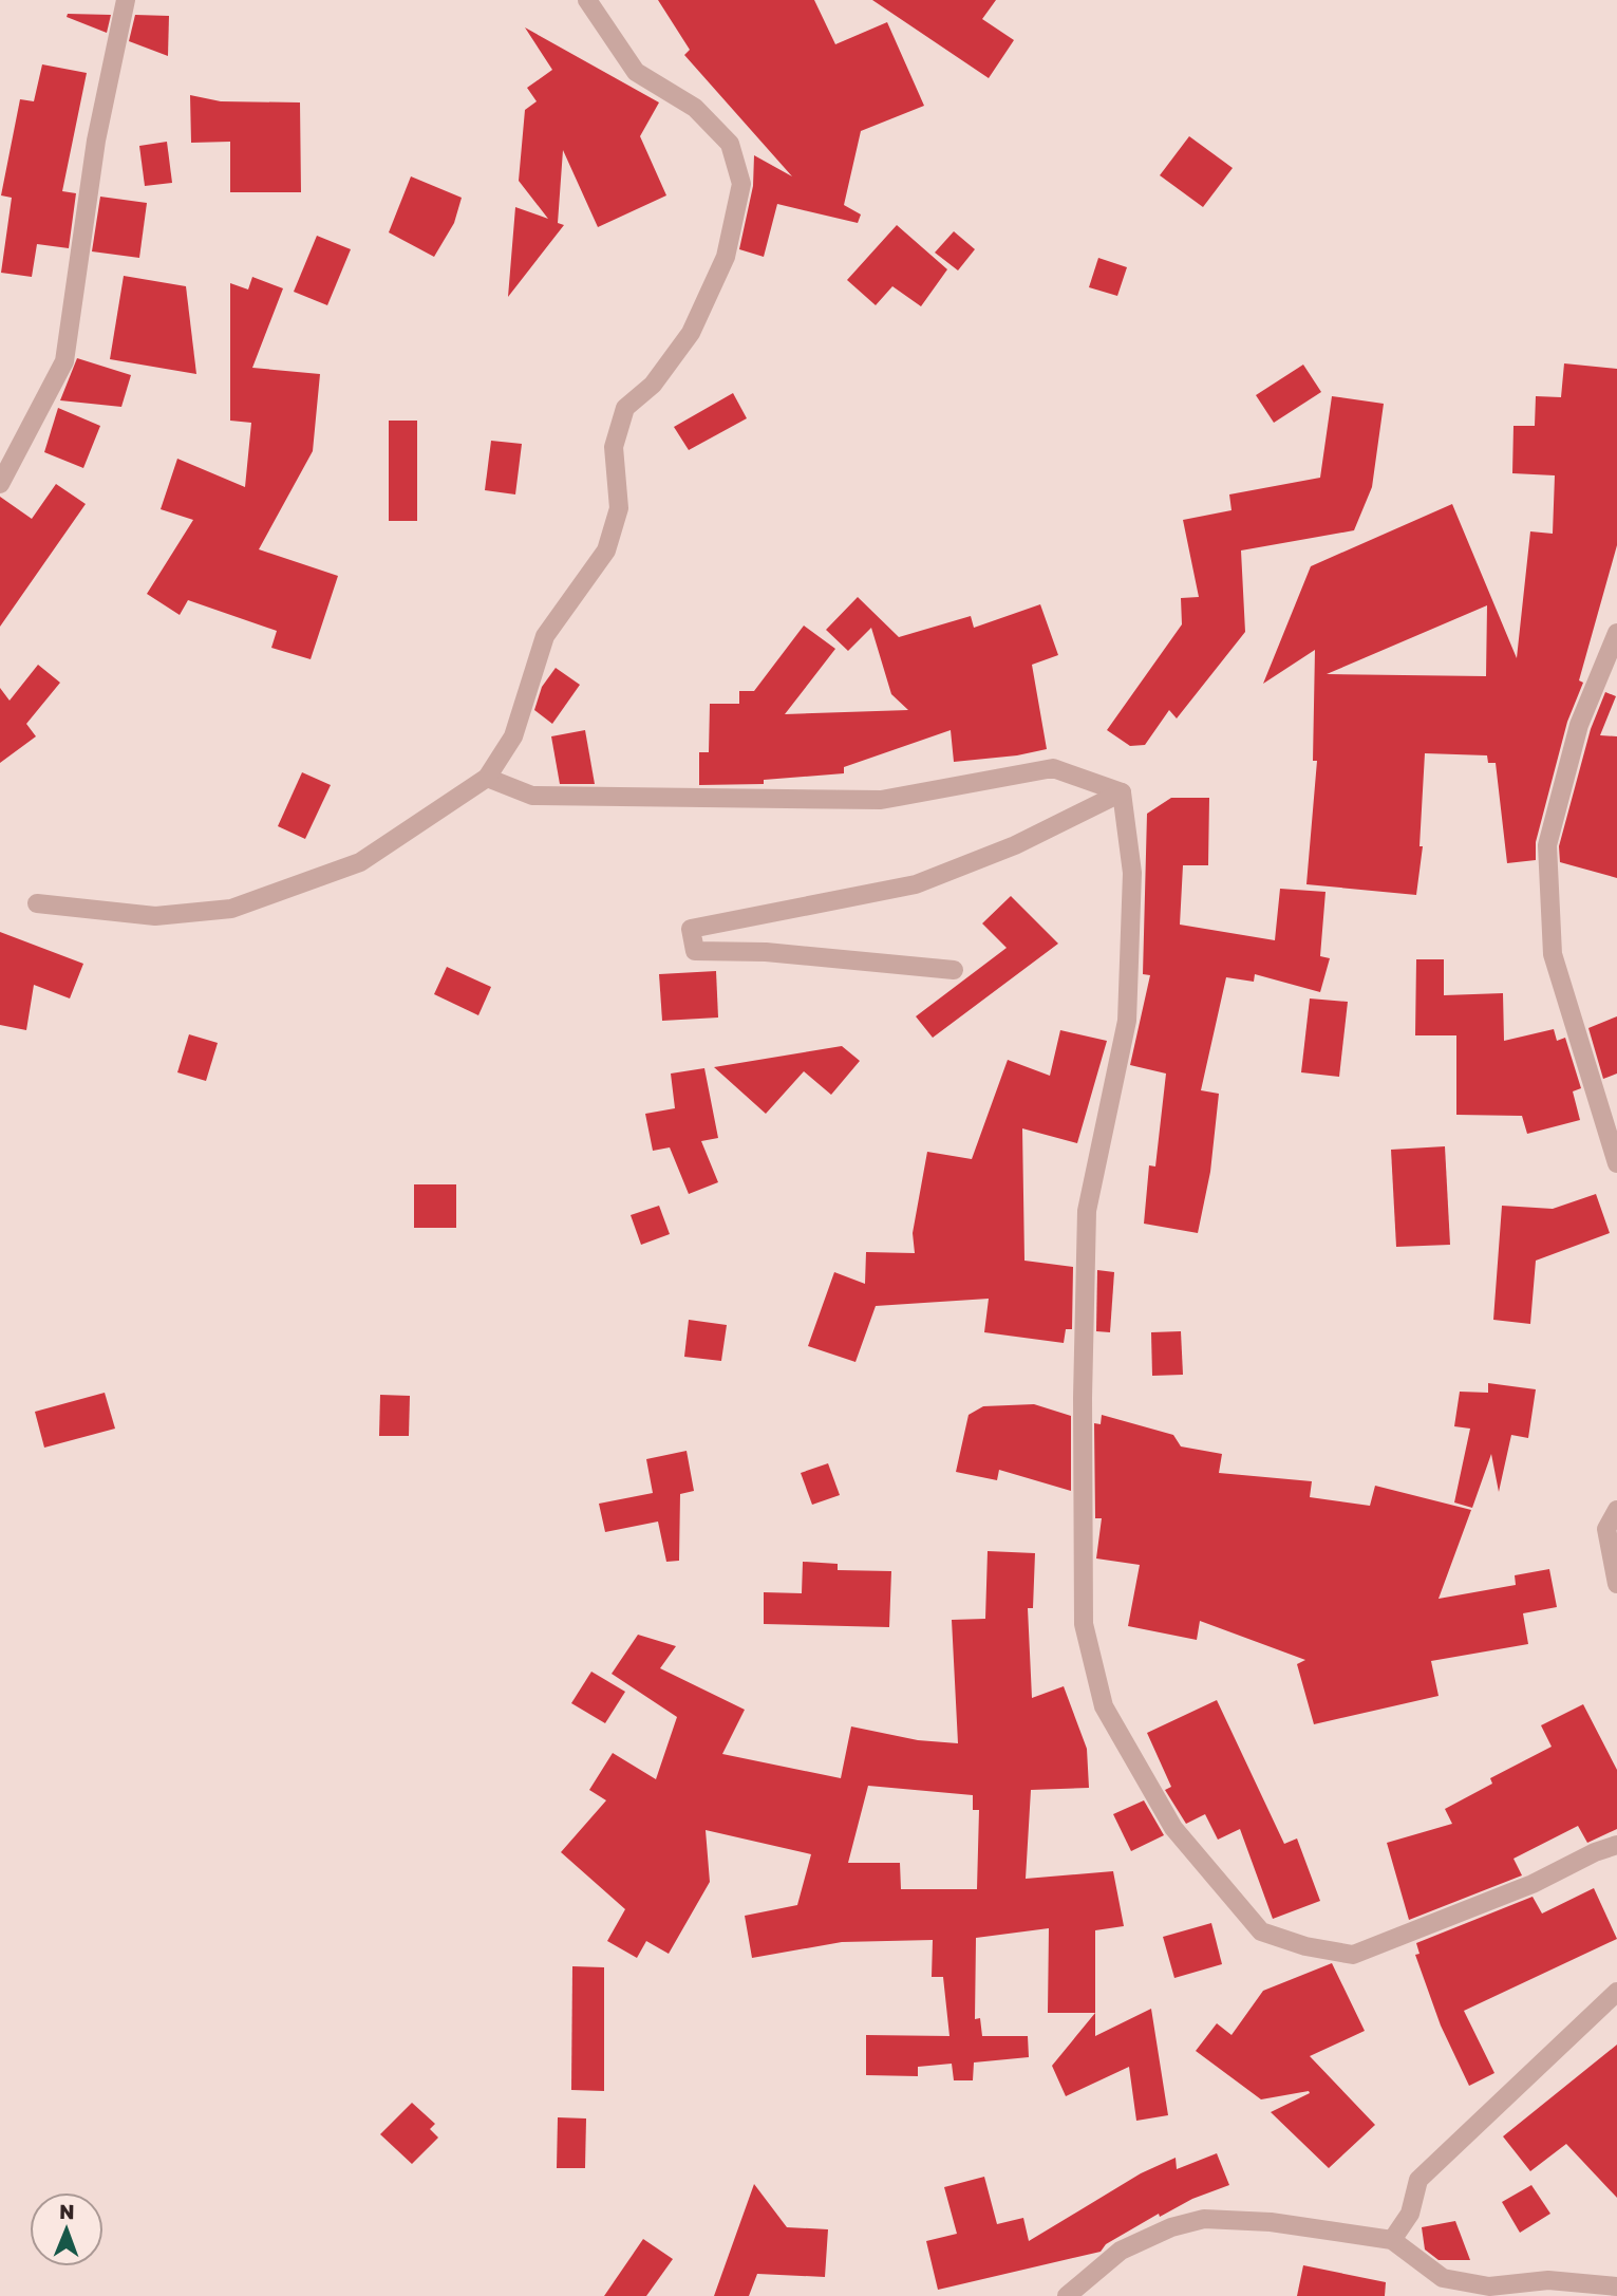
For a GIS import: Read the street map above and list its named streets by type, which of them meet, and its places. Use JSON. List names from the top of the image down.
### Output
{
  "north": "top"
}
